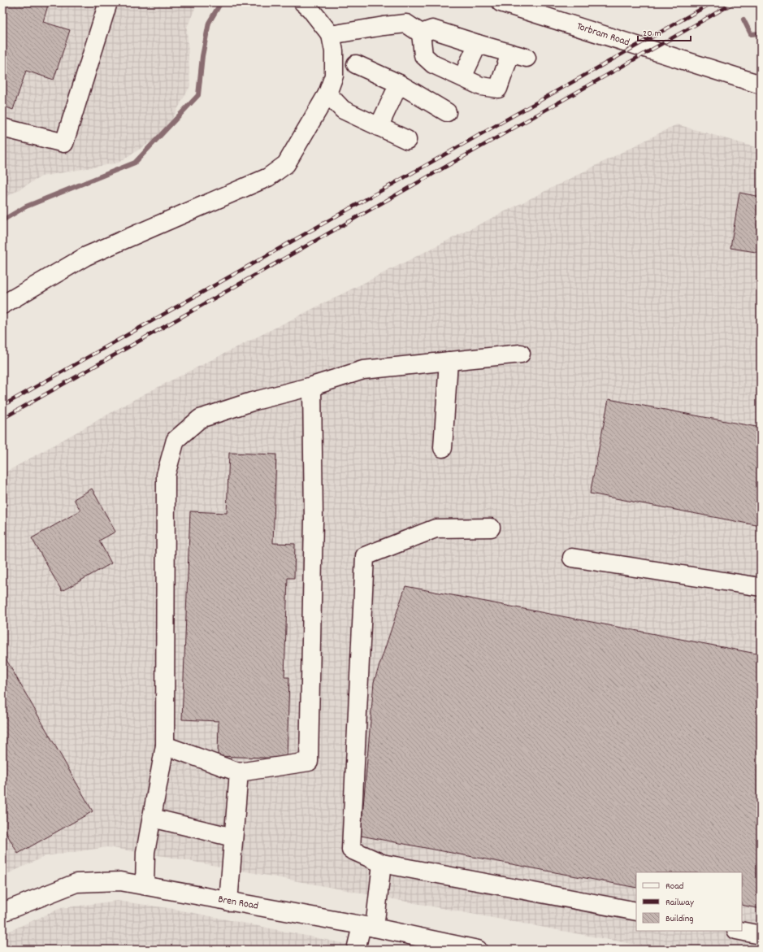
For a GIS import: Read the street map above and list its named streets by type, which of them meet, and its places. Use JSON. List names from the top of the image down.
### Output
{
  "streets": {
    "street": ["Torbram Road", "Bren Road"]
  },
  "legend": ["Road", "Railway", "Building"],
  "scale_bar": "20 m"
}
